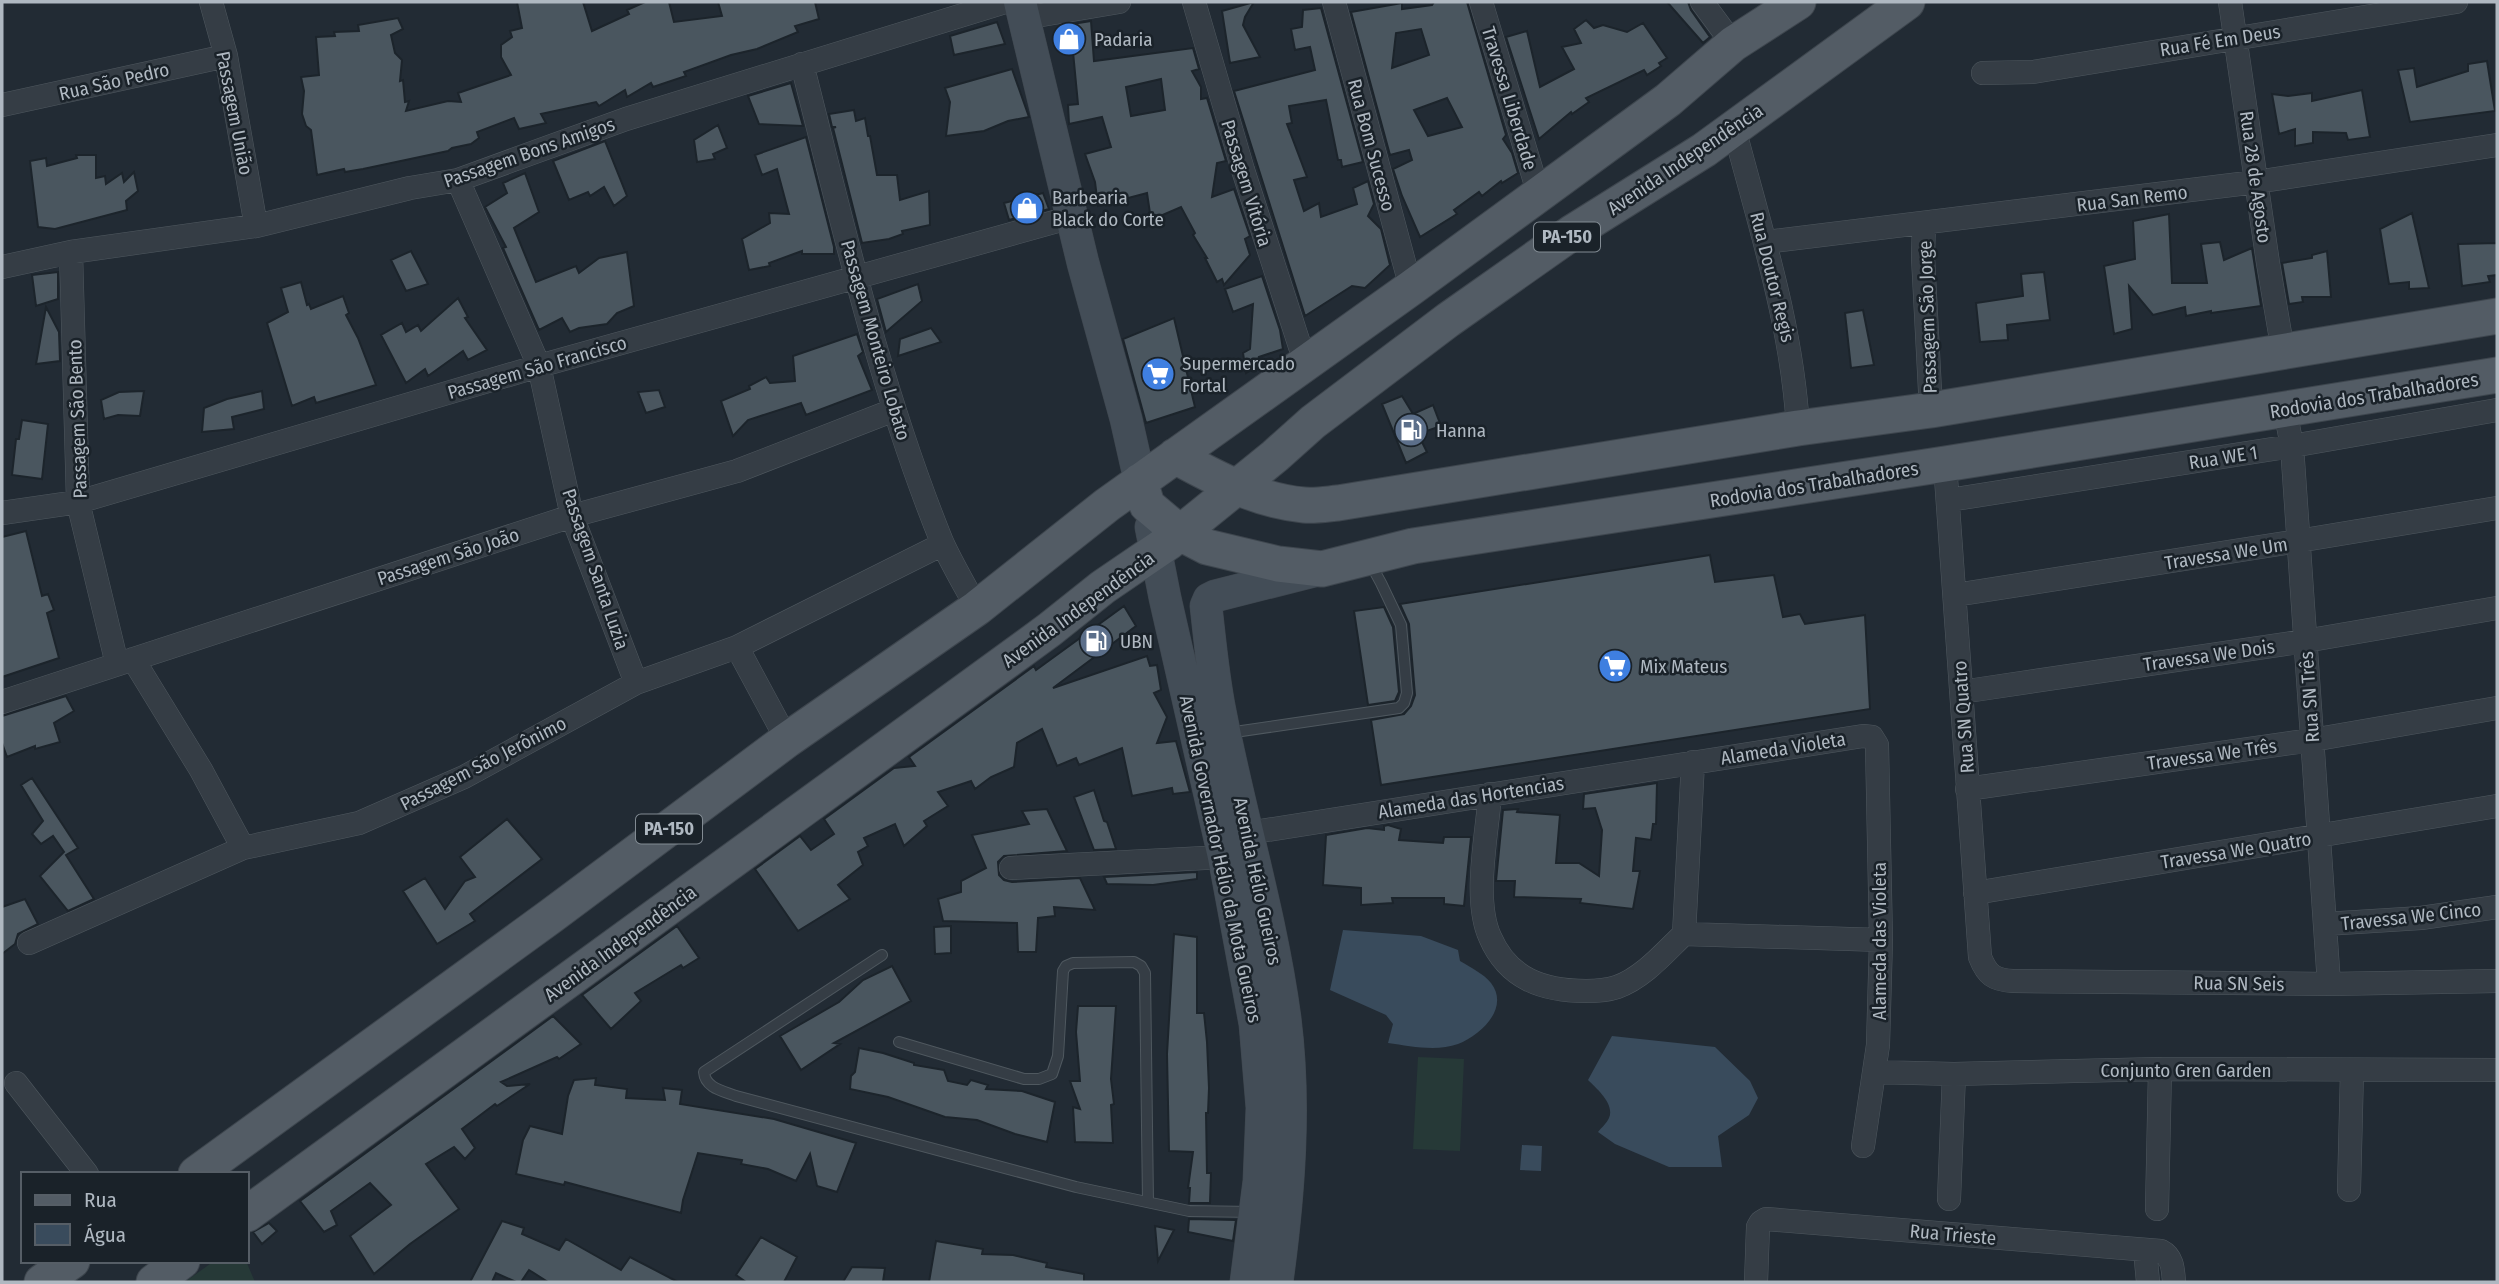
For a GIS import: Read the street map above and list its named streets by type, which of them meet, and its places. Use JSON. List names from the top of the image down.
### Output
{
  "streets": {
    "main road": [
      "Avenida Independência",
      "PA-150",
      "Rodovia dos Trabalhadores",
      "Avenida Governador Hélio da Mota Gueiros",
      "Avenida Hélio Gueiros"
    ],
    "street": [
      "Rua Fé Em Deus",
      "Rua São Pedro",
      "Travessa Liberdade",
      "Passagem União",
      "Rua Bom Sucesso",
      "Passagem Bons Amigos",
      "Rua 28 de Agosto",
      "Passagem Vitória",
      "Rua San Remo",
      "Rua Doutor Regis",
      "Passagem São Jorge",
      "Passagem Monteiro Lobato",
      "Passagem São Francisco",
      "Passagem São Bento",
      "Rua WE 1",
      "Travessa We Um",
      "Passagem São João",
      "Passagem Santa Luzia",
      "Travessa We Dois",
      "Rua SN Três",
      "Rua SN Quatro",
      "Alameda Violeta",
      "Travessa We Três",
      "Passagem São Jerônimo",
      "Alameda das Hortencias",
      "Travessa We Quatro",
      "Travessa We Cinco",
      "Alameda das Violeta",
      "Rua SN Seis",
      "Conjunto Gren Garden",
      "Rua Trieste"
    ]
  },
  "crossings": [
    ["Rua Fé Em Deus", "Rua 28 de Agosto"],
    ["Rua São Pedro", "Passagem União"],
    ["Travessa Liberdade", "PA-150"],
    ["Passagem União", "Passagem Bons Amigos"],
    ["Rua Bom Sucesso", "PA-150"],
    ["Passagem Bons Amigos", "Passagem Monteiro Lobato"],
    ["Passagem Bons Amigos", "Passagem São Bento"],
    ["Passagem Bons Amigos", "Passagem Santa Luzia"],
    ["Avenida Independência", "Rua Doutor Regis"],
    ["Avenida Independência", "Rodovia dos Trabalhadores"],
    ["Avenida Independência", "Avenida Governador Hélio da Mota Gueiros"],
    ["Rua 28 de Agosto", "Rua San Remo"],
    ["Passagem Vitória", "PA-150"],
    ["Rua San Remo", "Rua Doutor Regis"],
    ["Rua San Remo", "Passagem São Jorge"],
    ["PA-150", "Passagem Monteiro Lobato"],
    ["PA-150", "Rodovia dos Trabalhadores"],
    ["Passagem Monteiro Lobato", "Passagem São Francisco"],
    ["Passagem Monteiro Lobato", "Passagem São João"],
    ["Passagem Monteiro Lobato", "Passagem São Jerônimo"],
    ["Passagem São Francisco", "Passagem São Bento"],
    ["Passagem São Francisco", "Passagem Santa Luzia"],
    ["Rodovia dos Trabalhadores", "Rua SN Três"],
    ["Rodovia dos Trabalhadores", "Rua SN Quatro"],
    ["Rodovia dos Trabalhadores", "Avenida Governador Hélio da Mota Gueiros"],
    ["Rodovia dos Trabalhadores", "Avenida Hélio Gueiros"],
    ["Passagem São Bento", "Passagem São João"],
    ["Passagem São Bento", "Passagem São Jerônimo"],
    ["Rua WE 1", "Rua SN Três"],
    ["Rua WE 1", "Rua SN Quatro"],
    ["Travessa We Um", "Rua SN Três"],
    ["Travessa We Um", "Rua SN Quatro"],
    ["Passagem São João", "Passagem Santa Luzia"],
    ["Passagem Santa Luzia", "Passagem São Jerônimo"],
    ["Travessa We Dois", "Rua SN Três"],
    ["Travessa We Dois", "Rua SN Quatro"],
    ["Rua SN Três", "Travessa We Três"],
    ["Rua SN Três", "Travessa We Quatro"],
    ["Rua SN Três", "Travessa We Cinco"],
    ["Rua SN Três", "Rua SN Seis"],
    ["Rua SN Quatro", "Travessa We Três"],
    ["Rua SN Quatro", "Travessa We Quatro"],
    ["Rua SN Quatro", "Rua SN Seis"],
    ["Alameda Violeta", "Alameda das Hortencias"],
    ["Alameda Violeta", "Alameda das Violeta"],
    ["Alameda das Hortencias", "Avenida Hélio Gueiros"],
    ["Alameda das Violeta", "Conjunto Gren Garden"]
  ],
  "places": {
    "shop": ["Padaria", "Barbearia Black do Corte"],
    "supermarket": ["Supermercado Fortal", "Mix Mateus"],
    "fuel station": ["Hanna", "UBN"]
  },
  "legend": ["Rua", "Água"]
}
